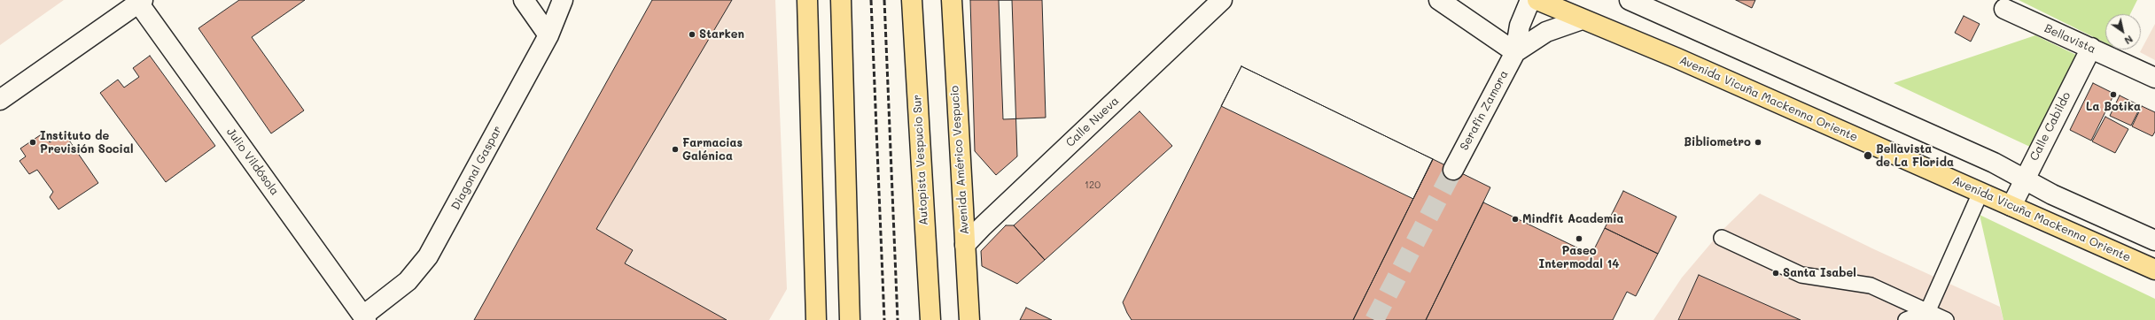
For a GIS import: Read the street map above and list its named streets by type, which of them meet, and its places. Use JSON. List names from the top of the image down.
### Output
{
  "streets": {
    "main road": ["Avenida Vicuña Mackenna Oriente", "Autopista Vespucio Sur", "Avenida Américo Vespucio"],
    "street": [
      "Bellavista",
      "Serafín Zamora",
      "Calle Nueva",
      "Calle Cabildo",
      "Julio Vildósola",
      "Diagonal Gaspar"
    ]
  },
  "crossings": [
    ["Bellavista", "Calle Cabildo"],
    ["Avenida Vicuña Mackenna Oriente", "Calle Cabildo"],
    ["Calle Nueva", "Avenida Américo Vespucio"],
    ["Julio Vildósola", "Diagonal Gaspar"]
  ],
  "places": [
    "Starken",
    "La Botika",
    "Instituto de Previsión Social",
    "Bibliometro",
    "Farmacias Galénica",
    "Bellavista de La Florida",
    "Mindfit Academia",
    "Paseo Intermodal 14",
    "Santa Isabel"
  ],
  "house_numbers": ["120"],
  "north": "bottom right"
}
